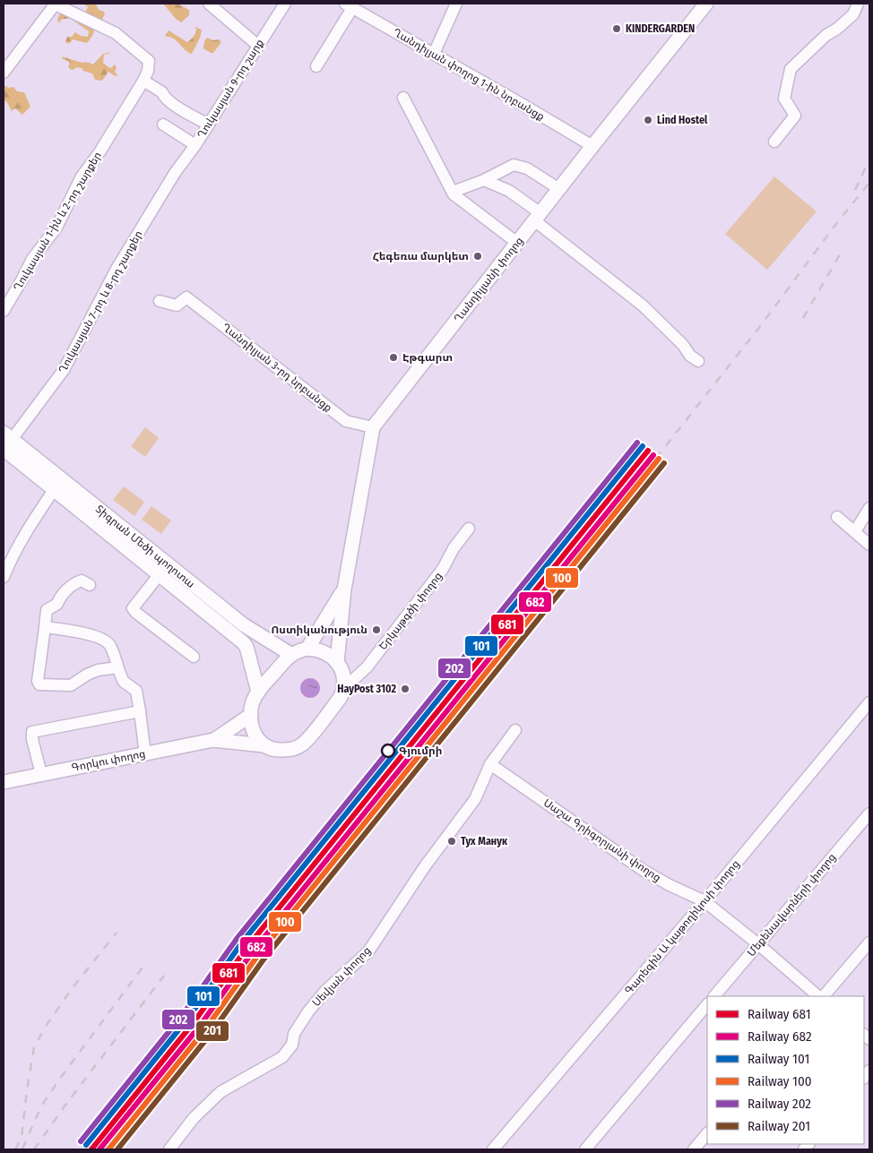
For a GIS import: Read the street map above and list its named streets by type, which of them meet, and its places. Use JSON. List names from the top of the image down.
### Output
{
  "streets": {
    "main road": ["Ղանդիլյանի փողոց", "Տիգրան Մեծի պողոտա", "Գորկու փողոց"],
    "street": [
      "Ղանդիլյան փողոց 1-ին նրբանցք",
      "Ղուկասյան 9-րդ շարք",
      "Ղուկասյան 1-ին և 2-րդ շարքեր",
      "Ղուկասյան 7-րդ և 8-րդ շարքեր",
      "Ղանդիլյան 3-րդ նրբանցք",
      "Երկաթգծի փողոց",
      "Սաշա Գրիգորյանի փողոց",
      "Մեքենավարների փողոց",
      "Գարեգին Ա կաթողիկոսի փողոց",
      "Սեվյան փողոց"
    ]
  },
  "crossings": [
    ["Ղանդիլյան փողոց 1-ին նրբանցք", "Ղանդիլյանի փողոց"],
    ["Ղուկասյան 9-րդ շարք", "Ղուկասյան 7-րդ և 8-րդ շարքեր"],
    ["Ղանդիլյանի փողոց", "Ղանդիլյան 3-րդ նրբանցք"],
    ["Ղանդիլյանի փողոց", "Տիգրան Մեծի պողոտա"],
    ["Ղանդիլյանի փողոց", "Երկաթգծի փողոց"],
    ["Ղանդիլյանի փողոց", "Գորկու փողոց"],
    ["Ղուկասյան 7-րդ և 8-րդ շարքեր", "Տիգրան Մեծի պողոտա"],
    ["Տիգրան Մեծի պողոտա", "Երկաթգծի փողոց"],
    ["Տիգրան Մեծի պողոտա", "Գորկու փողոց"],
    ["Երկաթգծի փողոց", "Գորկու փողոց"],
    ["Սաշա Գրիգորյանի փողոց", "Մեքենավարների փողոց"],
    ["Սաշա Գրիգորյանի փողոց", "Գարեգին Ա կաթողիկոսի փողոց"],
    ["Սաշա Գրիգորյանի փողոց", "Սեվյան փողոց"]
  ],
  "places": [
    "KINDERGARDEN",
    "Lind Hostel",
    "Հեգեռա մարկետ",
    "Էթգարտ",
    "Ոստիկանություն",
    "HayPost 3102",
    "Գյումրի",
    "Тух Манук"
  ],
  "lines": [
    "rail line 202",
    "rail line 101",
    "rail line 681",
    "rail line 682",
    "rail line 100",
    "rail line 201"
  ],
  "legend": [
    "Railway 681",
    "Railway 682",
    "Railway 101",
    "Railway 100",
    "Railway 202",
    "Railway 201"
  ]
}
